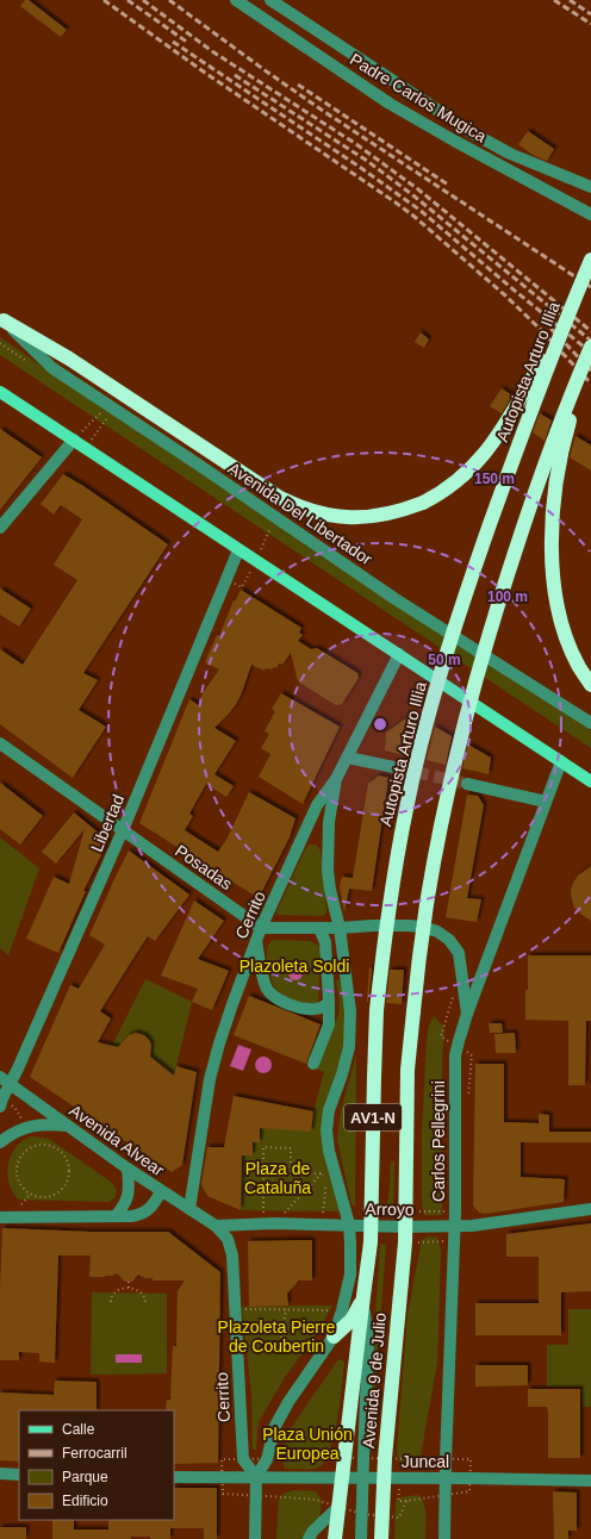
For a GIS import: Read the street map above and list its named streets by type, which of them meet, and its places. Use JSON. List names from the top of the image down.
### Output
{
  "streets": {
    "highway": ["Autopista Arturo Illia", "AV1-N", "Avenida 9 de Julio"],
    "street": [
      "Padre Carlos Mugica",
      "Avenida Del Libertador",
      "Libertad",
      "Posadas",
      "Cerrito",
      "Avenida Alvear",
      "Carlos Pellegrini",
      "Arroyo",
      "Juncal"
    ]
  },
  "crossings": [
    ["Autopista Arturo Illia", "Arroyo"],
    ["Autopista Arturo Illia", "Avenida 9 de Julio"],
    ["Libertad", "Posadas"],
    ["Libertad", "Avenida Alvear"],
    ["Posadas", "Cerrito"],
    ["Cerrito", "Avenida Alvear"],
    ["Cerrito", "Arroyo"],
    ["AV1-N", "Arroyo"],
    ["AV1-N", "Avenida 9 de Julio"],
    ["Avenida Alvear", "Arroyo"],
    ["Carlos Pellegrini", "Arroyo"],
    ["Carlos Pellegrini", "Juncal"],
    ["Arroyo", "Avenida 9 de Julio"],
    ["Avenida 9 de Julio", "Juncal"]
  ],
  "parks": [
    "Plazoleta Soldi",
    "Plaza de Cataluña",
    "Plazoleta Pierre de Coubertin",
    "Plaza Unión Europea"
  ],
  "legend": [
    "Calle",
    "Ferrocarril",
    "Parque",
    "Edificio"
  ],
  "rings": ["150 m", "100 m", "50 m"]
}
